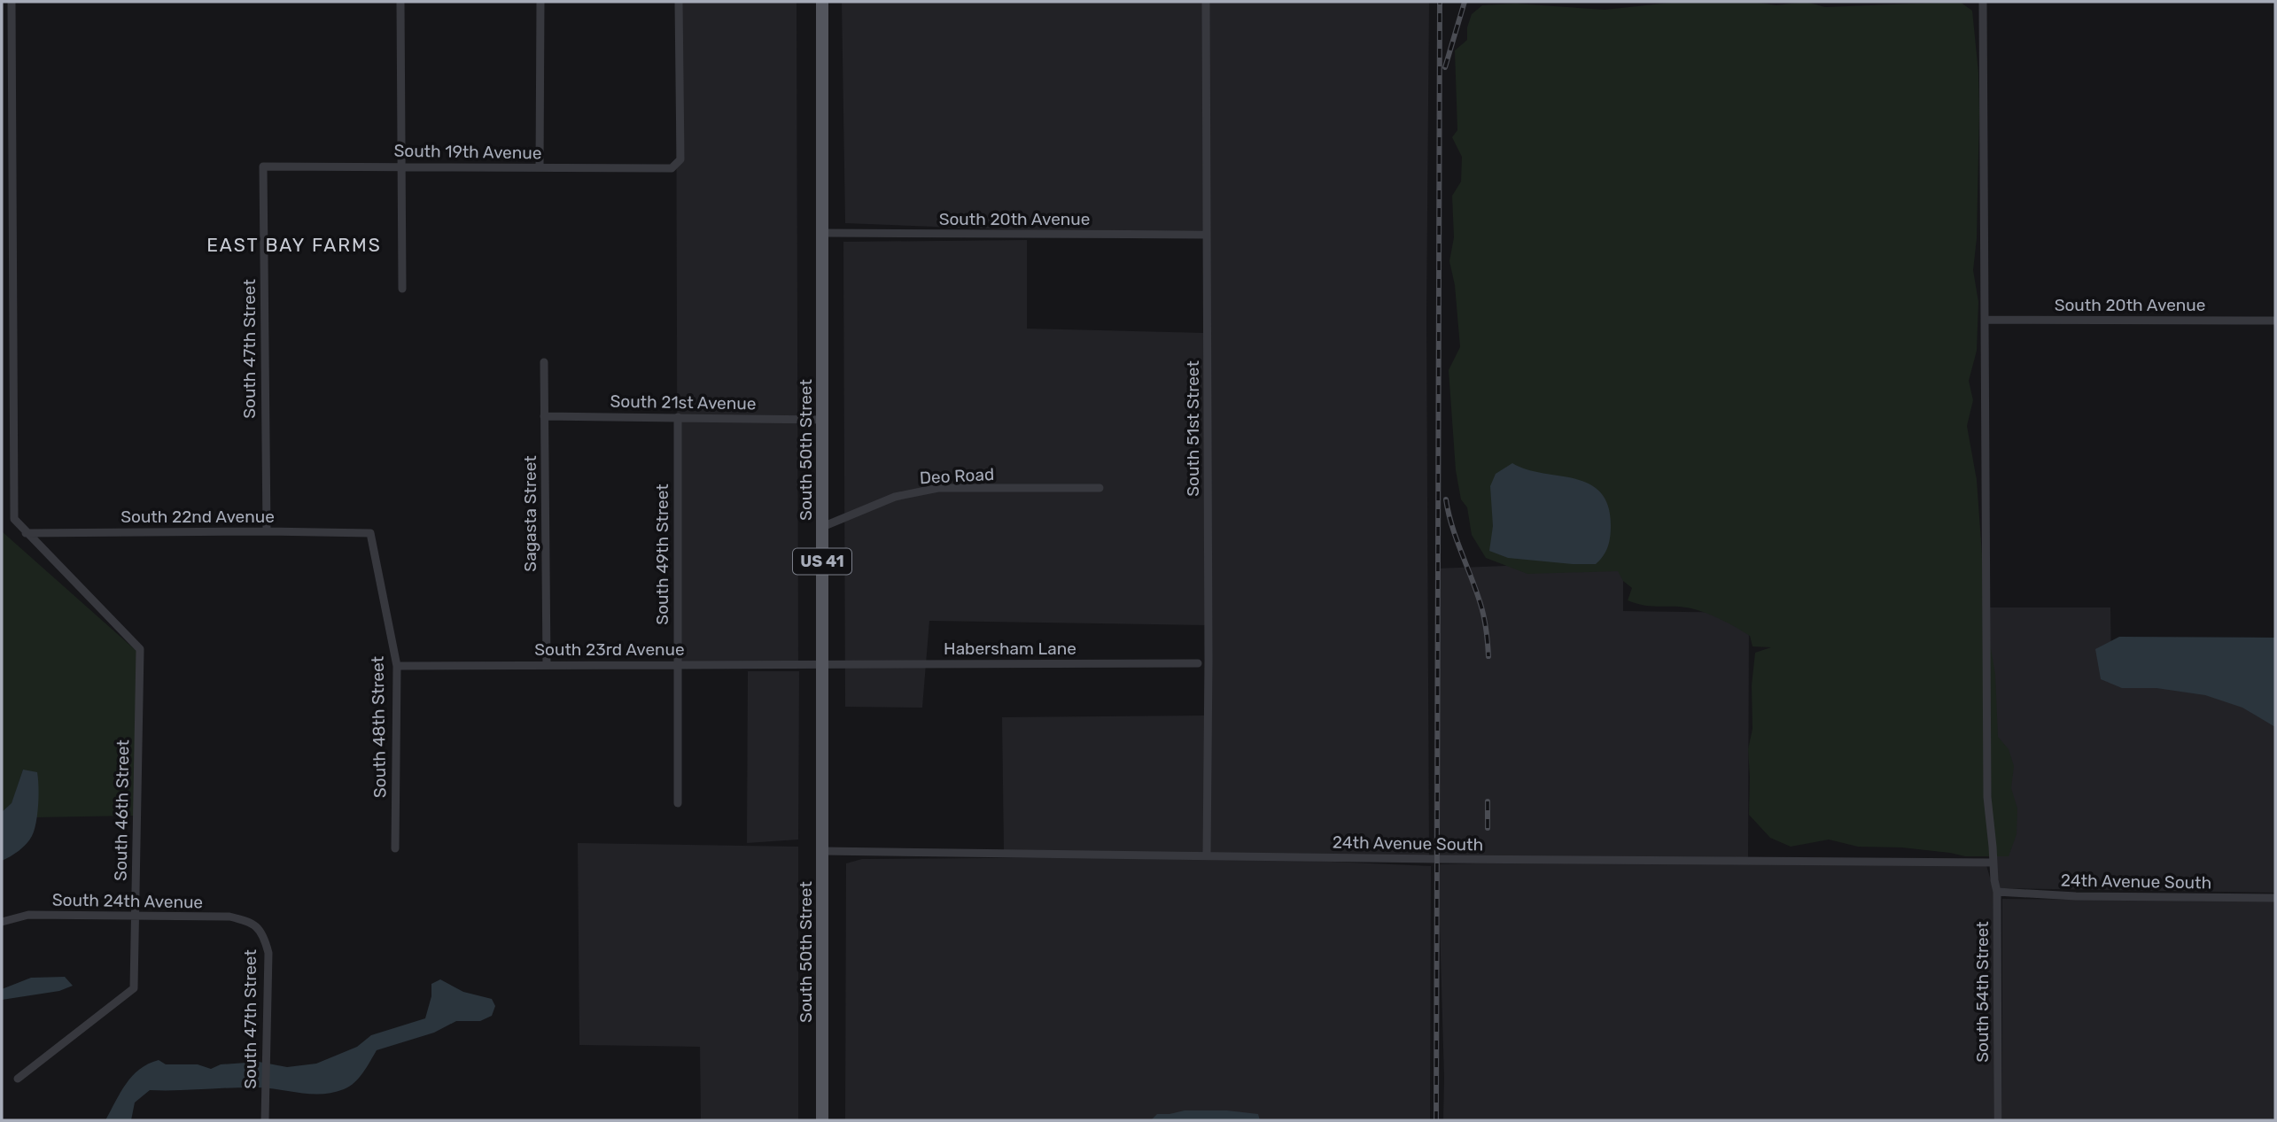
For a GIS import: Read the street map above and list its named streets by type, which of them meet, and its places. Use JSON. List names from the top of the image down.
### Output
{
  "streets": {
    "main road": ["South 50th Street", "US 41"],
    "street": [
      "South 19th Avenue",
      "South 20th Avenue",
      "South 47th Street",
      "South 21st Avenue",
      "South 51st Street",
      "Deo Road",
      "Sagasta Street",
      "South 22nd Avenue",
      "South 49th Street",
      "Habersham Lane",
      "South 23rd Avenue",
      "South 48th Street",
      "South 46th Street",
      "24th Avenue South",
      "South 24th Avenue",
      "South 54th Street"
    ]
  },
  "crossings": [
    ["South 19th Avenue", "South 47th Street"],
    ["South 20th Avenue", "South 51st Street"],
    ["South 20th Avenue", "South 50th Street"],
    ["South 20th Avenue", "South 54th Street"],
    ["South 47th Street", "South 22nd Avenue"],
    ["South 47th Street", "South 24th Avenue"],
    ["South 21st Avenue", "South 50th Street"],
    ["South 21st Avenue", "Sagasta Street"],
    ["South 21st Avenue", "South 49th Street"],
    ["South 51st Street", "24th Avenue South"],
    ["South 50th Street", "Deo Road"],
    ["South 50th Street", "Habersham Lane"],
    ["South 50th Street", "South 23rd Avenue"],
    ["South 50th Street", "24th Avenue South"],
    ["Sagasta Street", "South 23rd Avenue"],
    ["South 22nd Avenue", "South 48th Street"],
    ["South 22nd Avenue", "South 46th Street"],
    ["South 49th Street", "South 23rd Avenue"],
    ["Habersham Lane", "South 23rd Avenue"],
    ["South 23rd Avenue", "South 48th Street"],
    ["South 46th Street", "South 24th Avenue"],
    ["24th Avenue South", "South 54th Street"]
  ],
  "districts": ["EAST BAY FARMS"]
}
